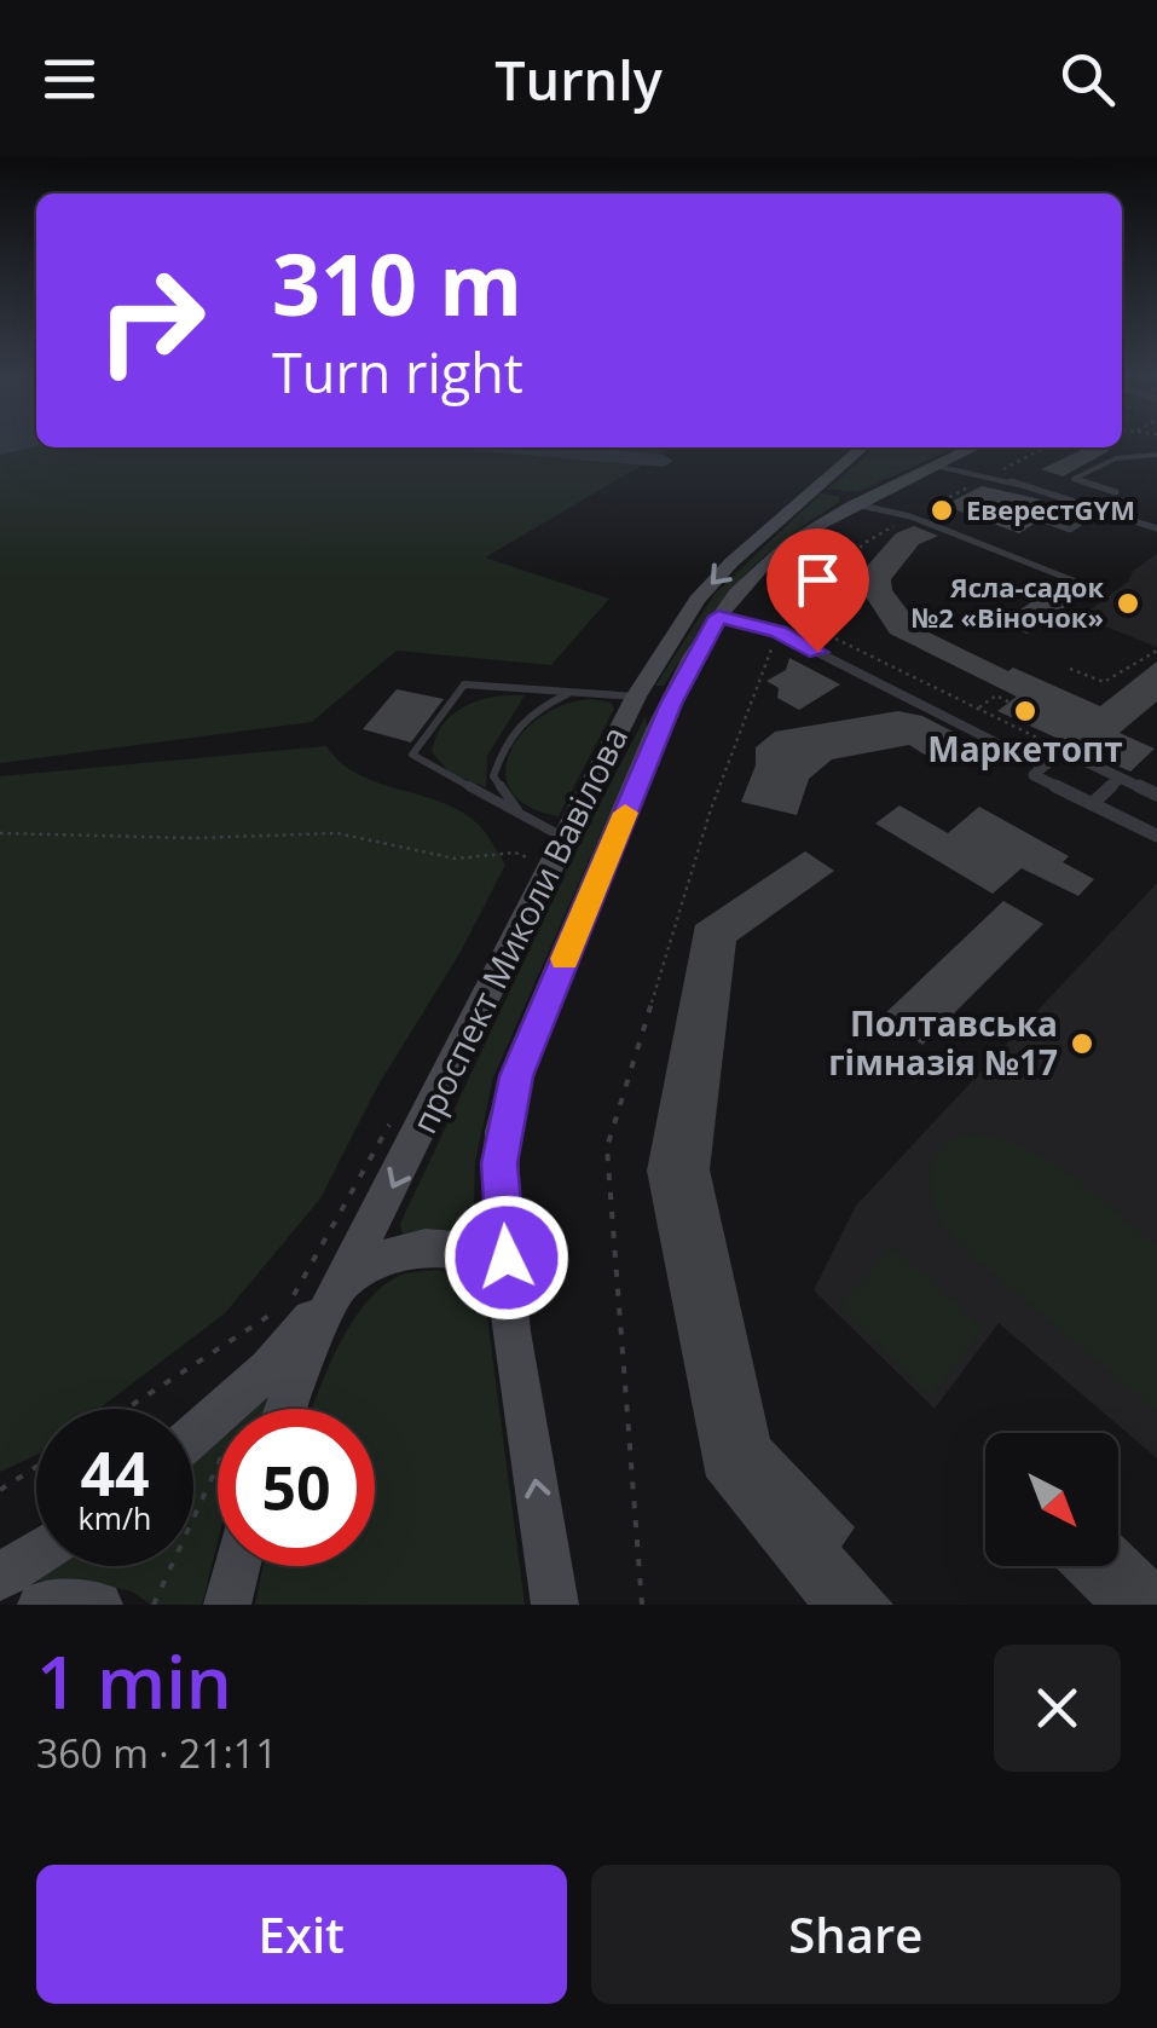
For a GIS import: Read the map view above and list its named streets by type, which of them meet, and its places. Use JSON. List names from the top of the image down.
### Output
{
  "streets": {
    "main road": ["проспект Миколи Вавілова"]
  },
  "places": [
    "ЕверестGYM",
    "Ясла-садок №2 «Віночок»",
    "Маркетопт",
    "Полтавська гімназія №17"
  ],
  "north": "bottom right",
  "page": {
    "header": "Turnly",
    "turn": ["310 m", "Turn right"],
    "speed": "44 km/h",
    "limit": "50",
    "heading": ["1 min", "360 m · 21:11"],
    "buttons": ["Exit", "Share"]
  }
}
